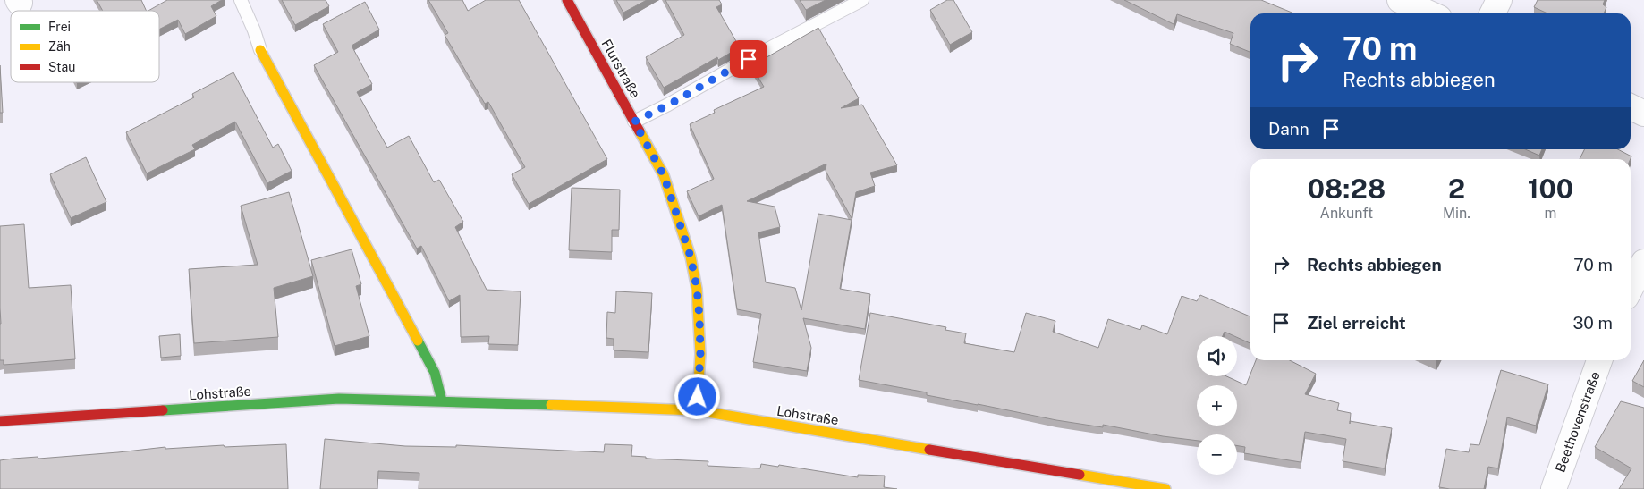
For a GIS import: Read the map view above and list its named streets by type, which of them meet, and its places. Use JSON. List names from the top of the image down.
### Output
{
  "streets": {
    "main road": ["Flurstraße", "Lohstraße"],
    "street": ["Beethovenstraße"]
  },
  "crossings": [
    ["Flurstraße", "Lohstraße"]
  ],
  "legend": ["Frei", "Zäh", "Stau"],
  "page": {
    "turn": ["70 m", "Rechts abbiegen"],
    "then": "Dann",
    "eta": [
      "08:28",
      "Ankunft",
      "2",
      "Min.",
      "100",
      "m"
    ],
    "list": [
      {
        "name": "Rechts abbiegen",
        "value": "70 m"
      },
      {
        "name": "Ziel erreicht",
        "value": "30 m"
      }
    ],
    "map_buttons": ["+", "−"]
  }
}
